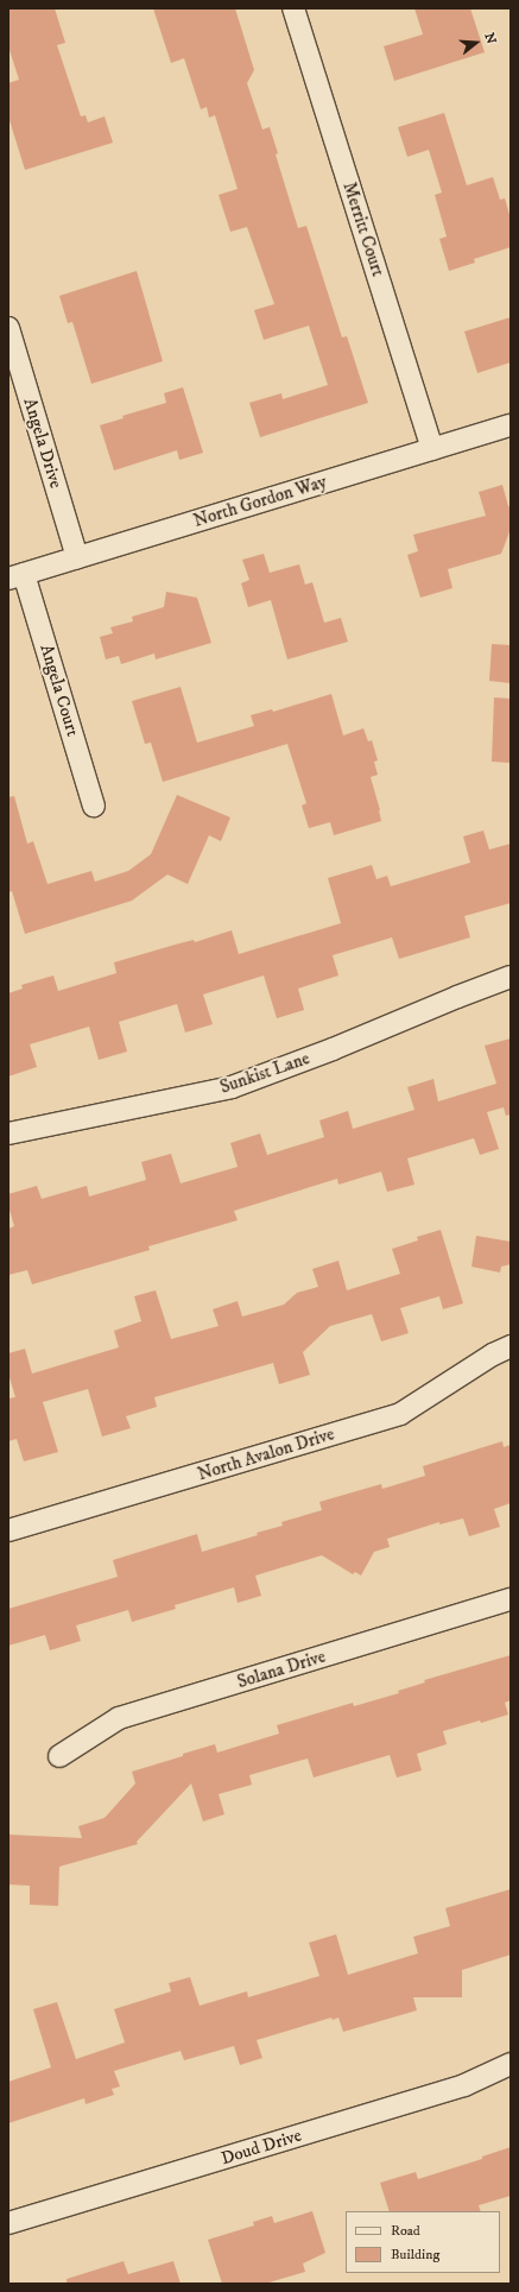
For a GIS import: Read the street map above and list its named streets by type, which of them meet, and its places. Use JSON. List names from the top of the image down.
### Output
{
  "streets": {
    "street": [
      "Merritt Court",
      "Angela Drive",
      "North Gordon Way",
      "Angela Court",
      "Sunkist Lane",
      "North Avalon Drive",
      "Solana Drive",
      "Doud Drive"
    ]
  },
  "crossings": [
    ["Merritt Court", "North Gordon Way"],
    ["Angela Drive", "North Gordon Way"],
    ["North Gordon Way", "Angela Court"]
  ],
  "legend": ["Road", "Building"],
  "north": "right"
}
